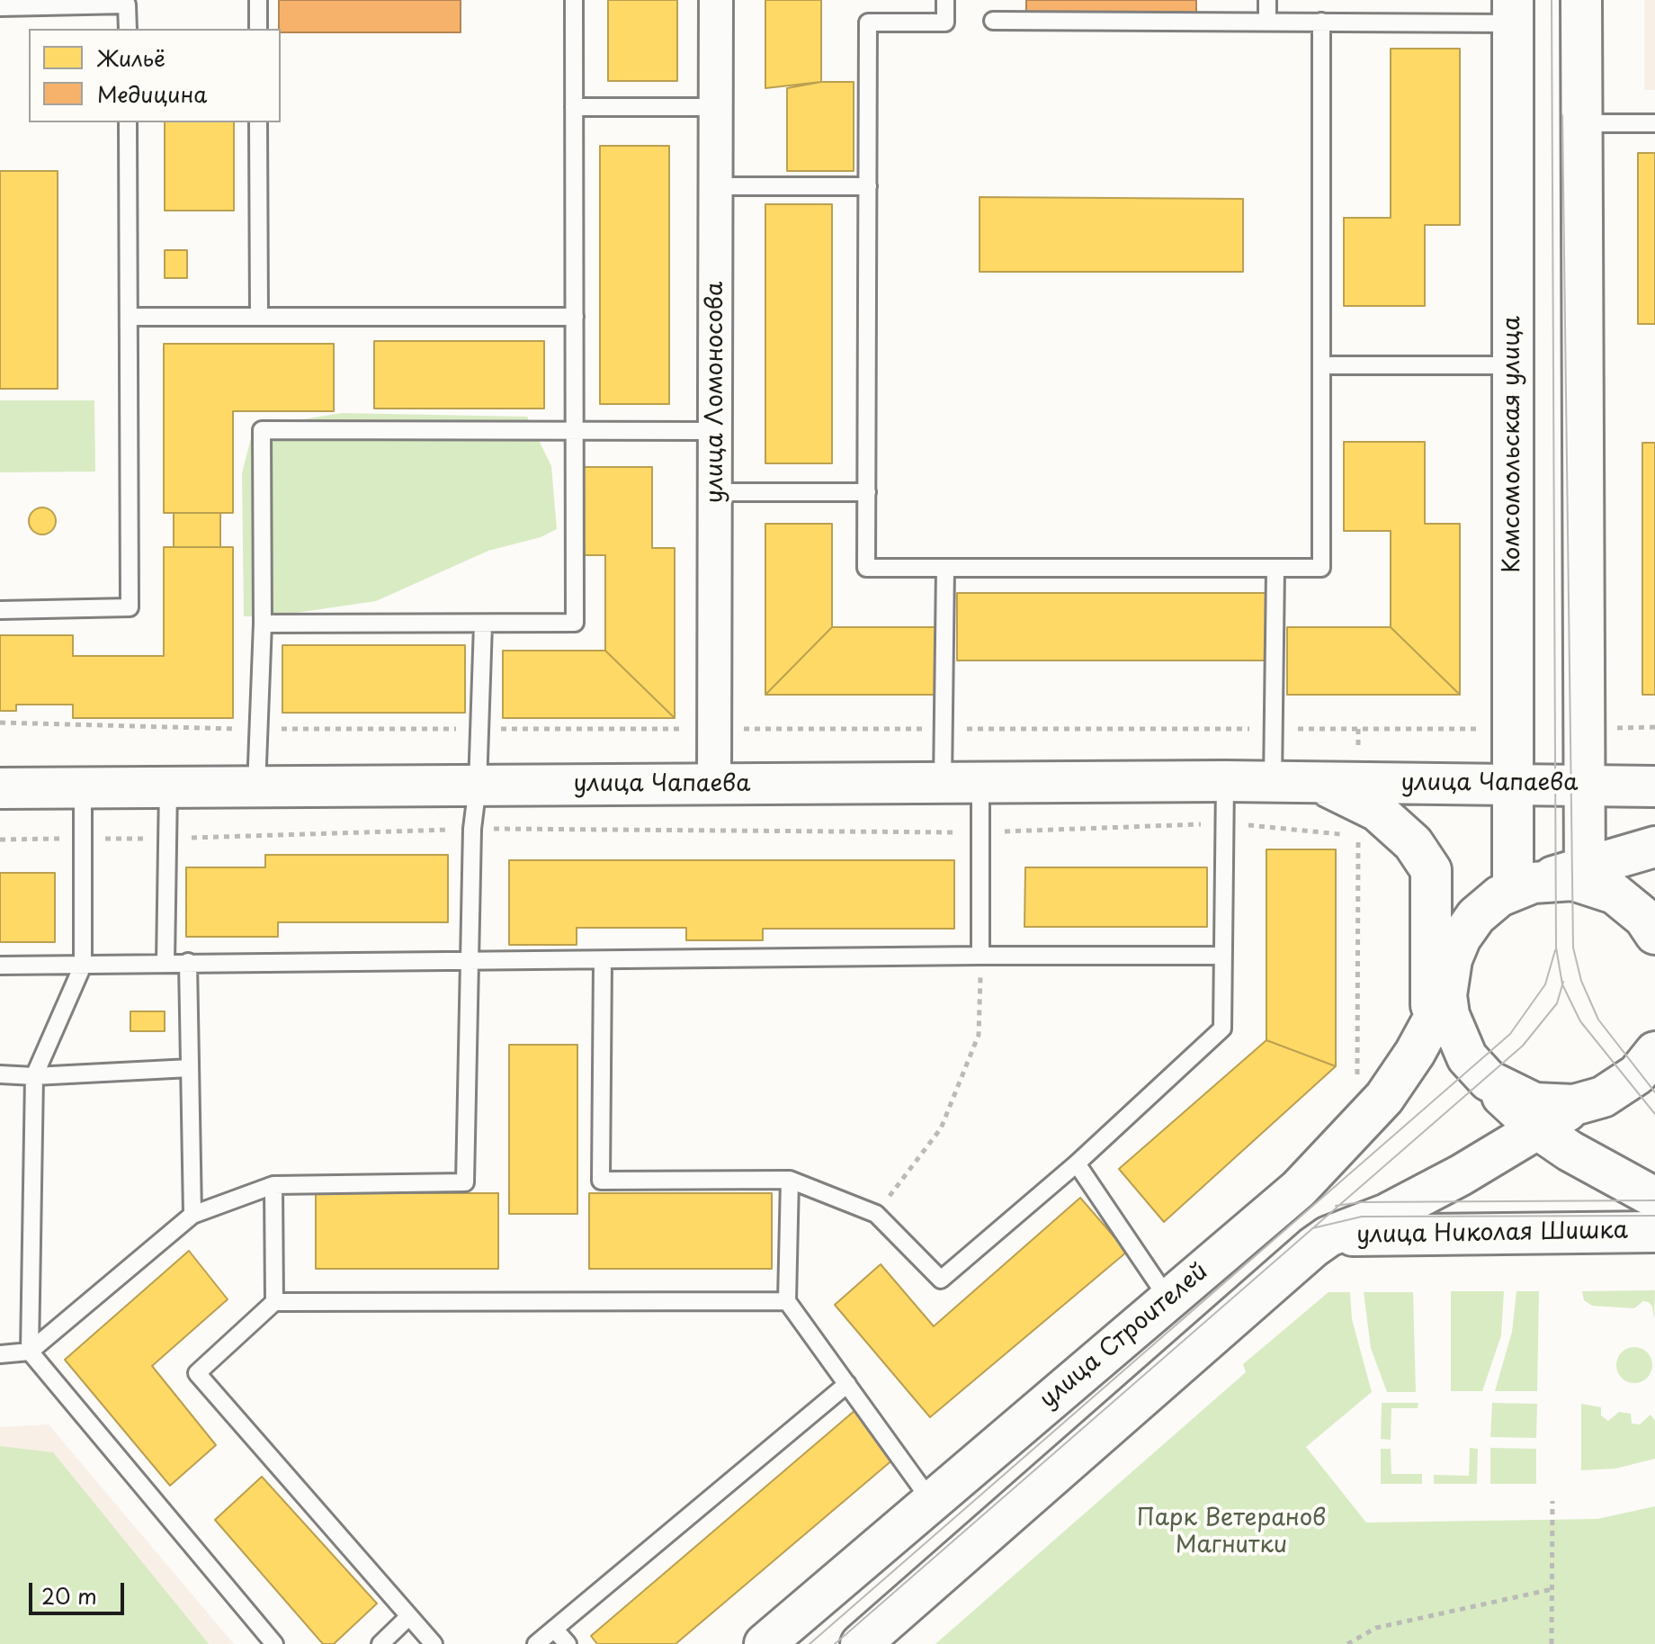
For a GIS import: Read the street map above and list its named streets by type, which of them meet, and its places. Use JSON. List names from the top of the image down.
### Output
{
  "streets": {
    "street": [
      "улица Ломоносова",
      "Комсомольская улица",
      "улица Чапаева",
      "улица Николая Шишка",
      "улица Строителей"
    ]
  },
  "crossings": [
    ["улица Ломоносова", "улица Чапаева"],
    ["Комсомольская улица", "улица Чапаева"],
    ["Комсомольская улица", "улица Строителей"],
    ["улица Чапаева", "улица Николая Шишка"],
    ["улица Чапаева", "улица Строителей"]
  ],
  "parks": ["Парк Ветеранов Магнитки"],
  "legend": ["Жильё", "Медицина"],
  "scale_bar": "20 m"
}
